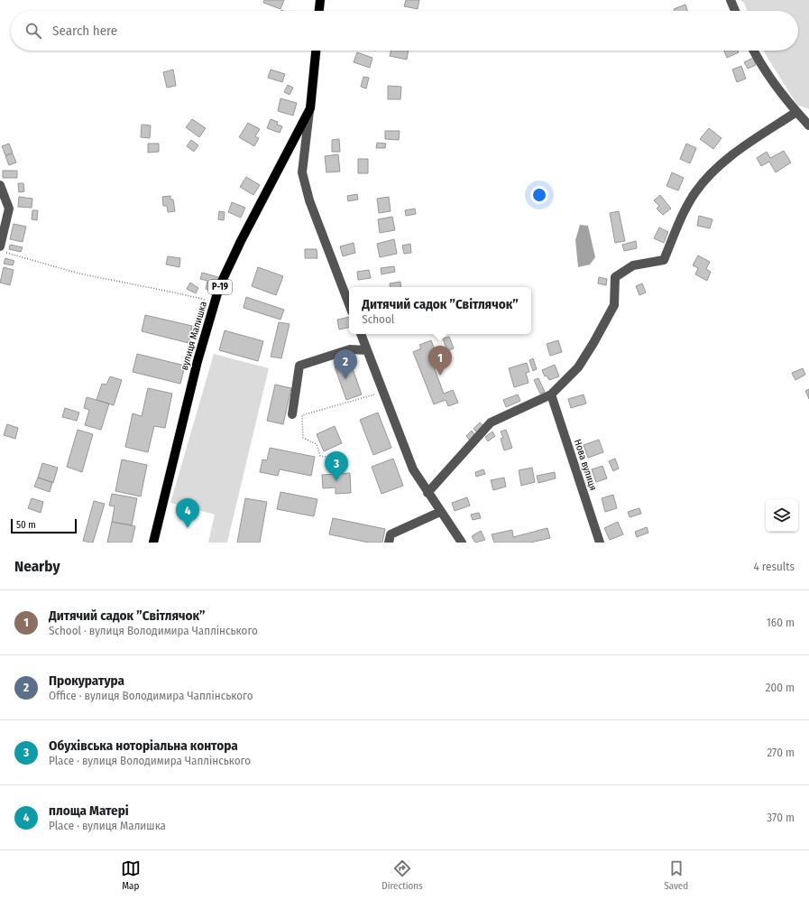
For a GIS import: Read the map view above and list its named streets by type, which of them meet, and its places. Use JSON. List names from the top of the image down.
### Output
{
  "streets": {
    "main road": ["Р-19", "вулиця Малишка"],
    "street": ["Нова вулиця"]
  },
  "scale_bar": "50 m",
  "page": {
    "search": "Search here",
    "popup": ["Дитячий садок ”Світлячок”", "School"],
    "pins": [
      "1",
      "2",
      "3",
      "4"
    ],
    "scale": "50 m",
    "heading": ["Nearby", "4 results"],
    "list": [
      {
        "mark": "1",
        "name": "Дитячий садок ”Світлячок”",
        "note": "School · вулиця Володимира Чаплінського",
        "value": "160 m"
      },
      {
        "mark": "2",
        "name": "Прокуратура",
        "note": "Office · вулиця Володимира Чаплінського",
        "value": "200 m"
      },
      {
        "mark": "3",
        "name": "Обухівська ноторіальна контора",
        "note": "Place · вулиця Володимира Чаплінського",
        "value": "270 m"
      },
      {
        "mark": "4",
        "name": "площа Матері",
        "note": "Place · вулиця Малишка",
        "value": "370 m"
      }
    ],
    "nav": ["Map", "Directions", "Saved"]
  }
}
